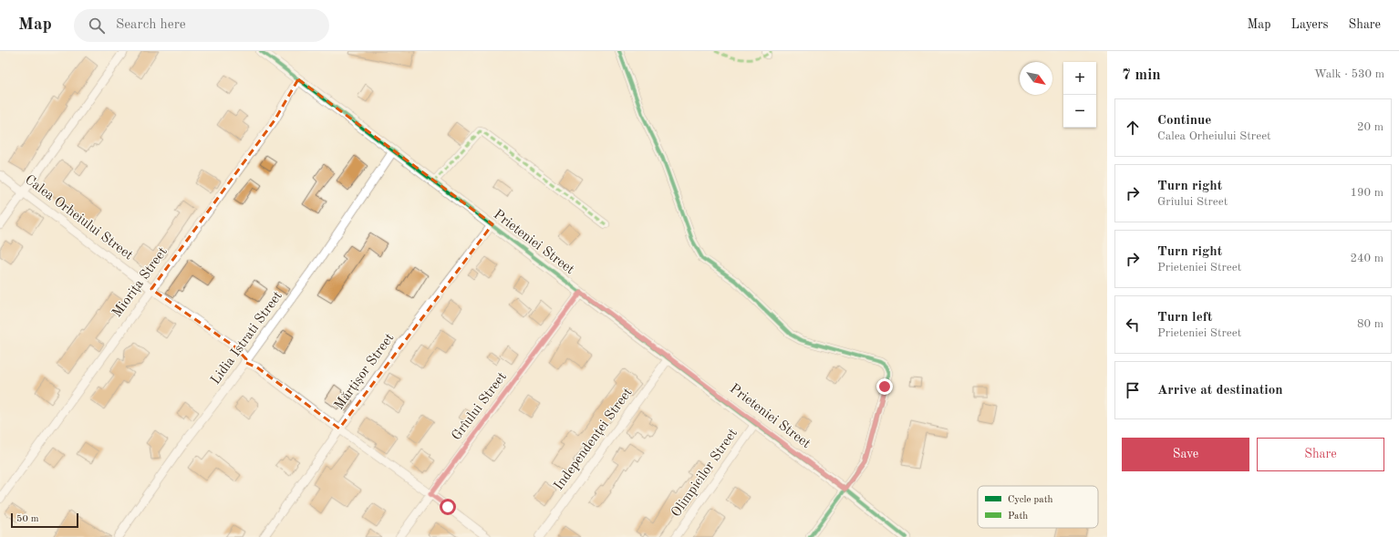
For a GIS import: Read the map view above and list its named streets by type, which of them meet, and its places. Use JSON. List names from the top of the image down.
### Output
{
  "streets": {
    "street": [
      "Calea Orheiului Street",
      "Prieteniei Street",
      "Miorița Street",
      "Lidia Istrati Street",
      "Mărțișor Street",
      "Grîului Street",
      "Independenței Street",
      "Olimpicilor Street"
    ]
  },
  "crossings": [
    ["Calea Orheiului Street", "Miorița Street"],
    ["Calea Orheiului Street", "Lidia Istrati Street"],
    ["Calea Orheiului Street", "Mărțișor Street"],
    ["Calea Orheiului Street", "Grîului Street"],
    ["Prieteniei Street", "Miorița Street"],
    ["Prieteniei Street", "Lidia Istrati Street"],
    ["Prieteniei Street", "Mărțișor Street"],
    ["Prieteniei Street", "Grîului Street"],
    ["Prieteniei Street", "Independenței Street"],
    ["Prieteniei Street", "Olimpicilor Street"]
  ],
  "legend": ["Cycle path", "Path"],
  "scale_bar": "50 m",
  "north": "bottom right",
  "page": {
    "header": "Map",
    "search": "Search here",
    "nav": ["Map", "Layers", "Share"],
    "heading": ["7 min", "Walk · 530 m"],
    "map_buttons": ["+", "−"],
    "list": [
      ["Continue", "Calea Orheiului Street", "20 m"],
      ["Turn right", "Grîului Street", "190 m"],
      ["Turn right", "Prieteniei Street", "240 m"],
      ["Turn left", "Prieteniei Street", "80 m"],
      "Arrive at destination"
    ],
    "buttons": ["Save", "Share"],
    "scale": "50 m"
  }
}
